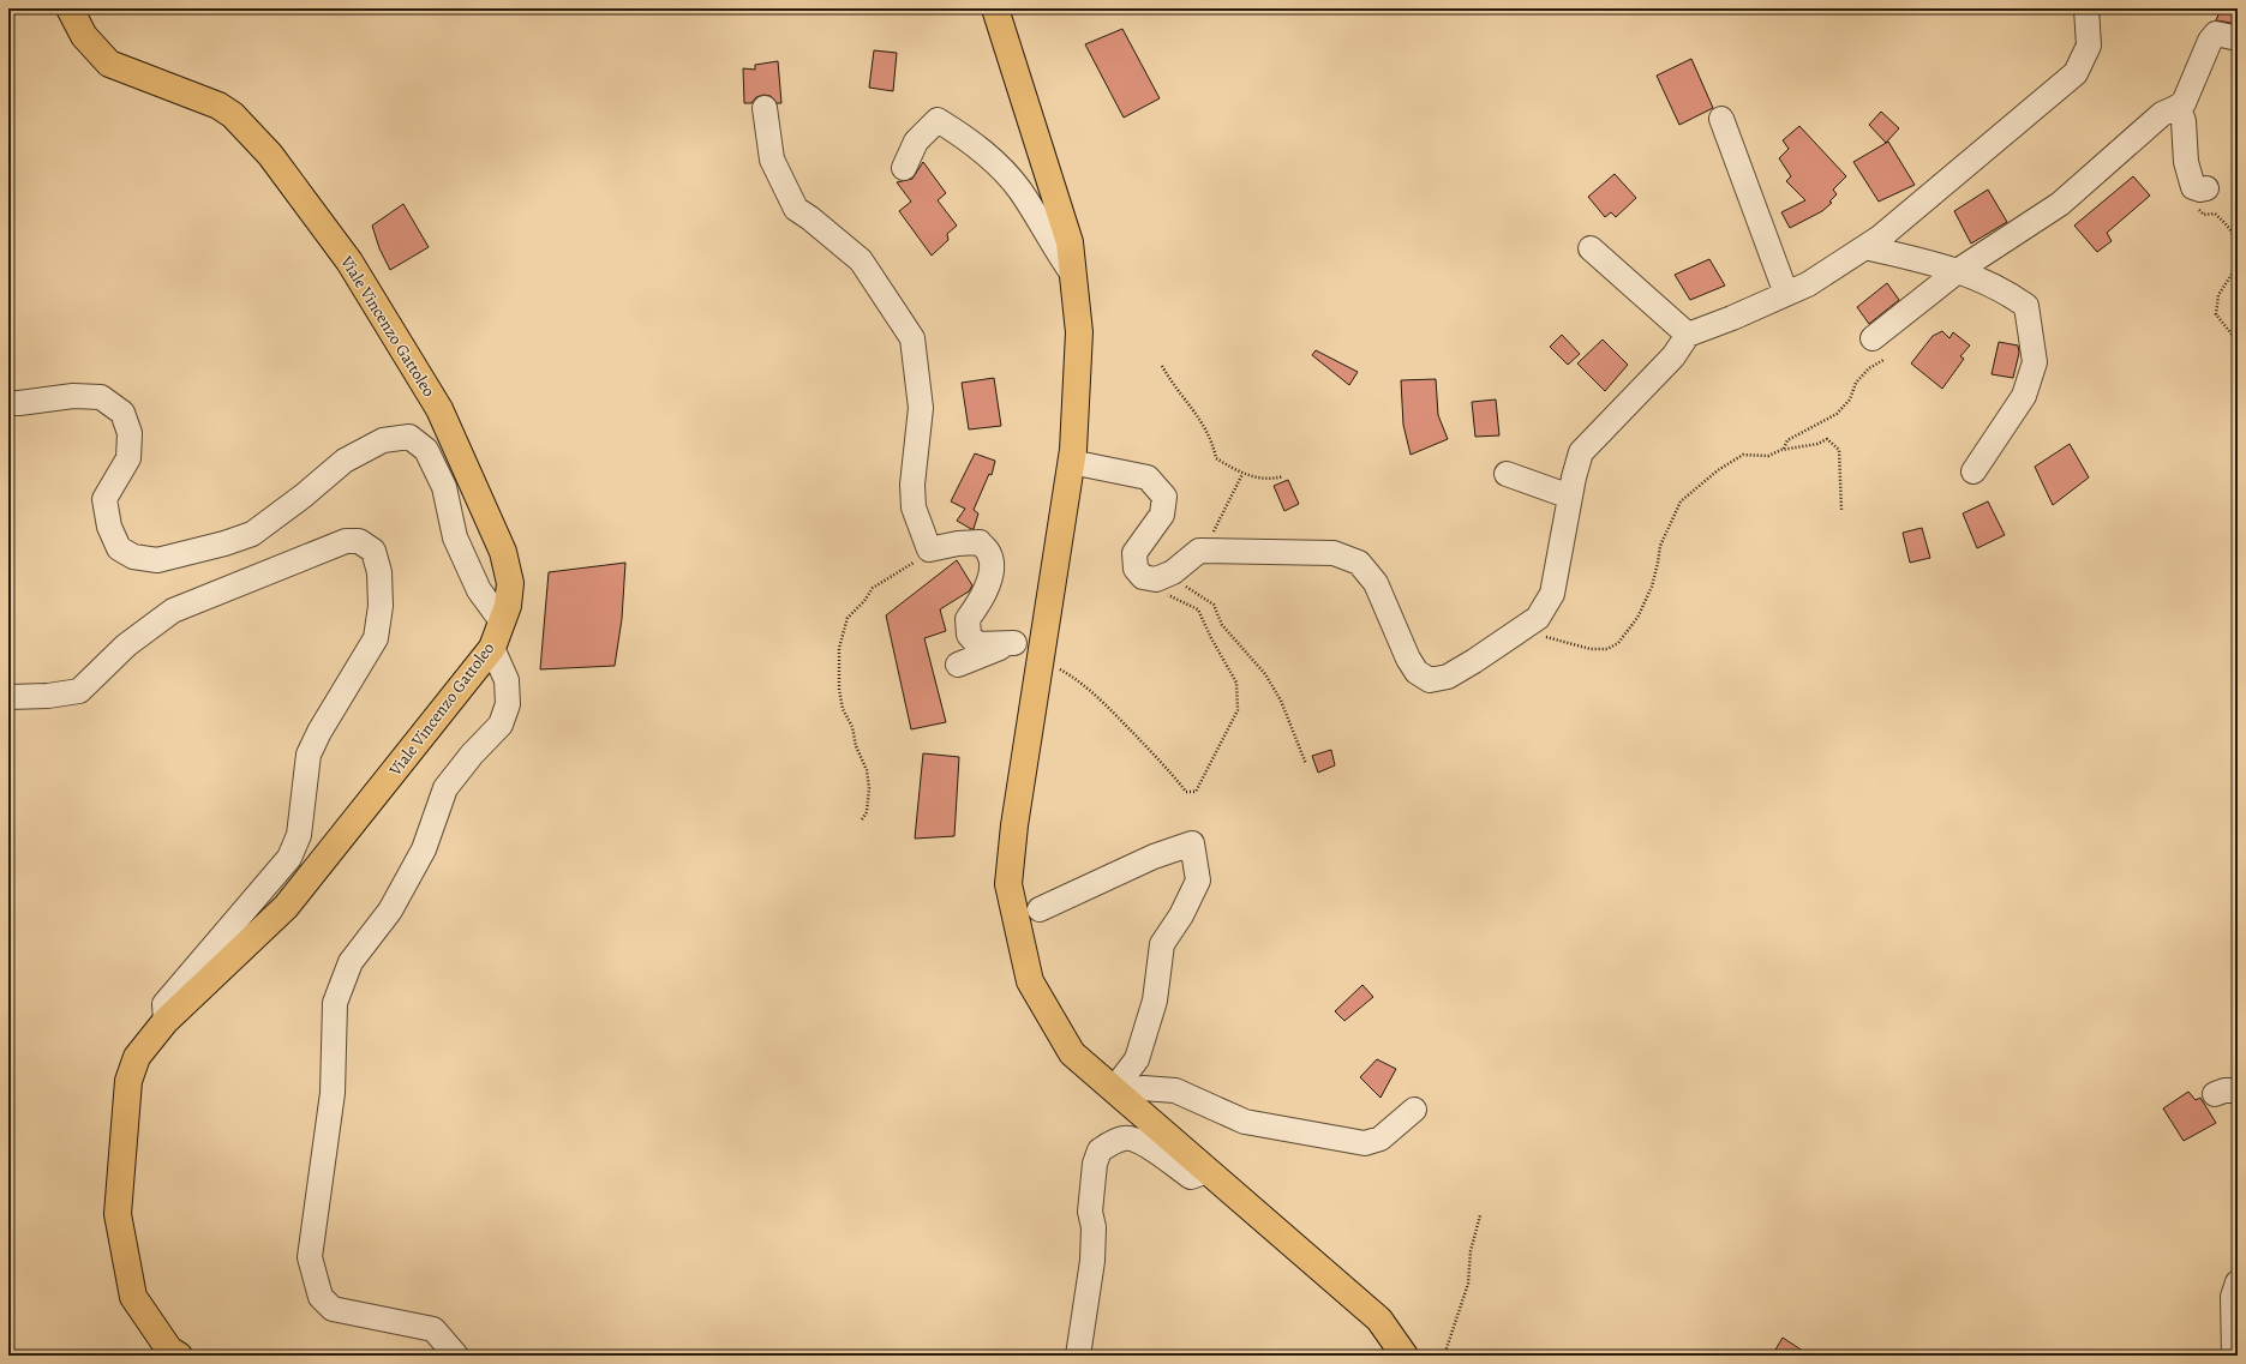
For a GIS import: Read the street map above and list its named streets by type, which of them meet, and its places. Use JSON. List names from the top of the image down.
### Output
{
  "streets": {
    "main road": ["Viale Vincenzo Gattoleo"]
  }
}
